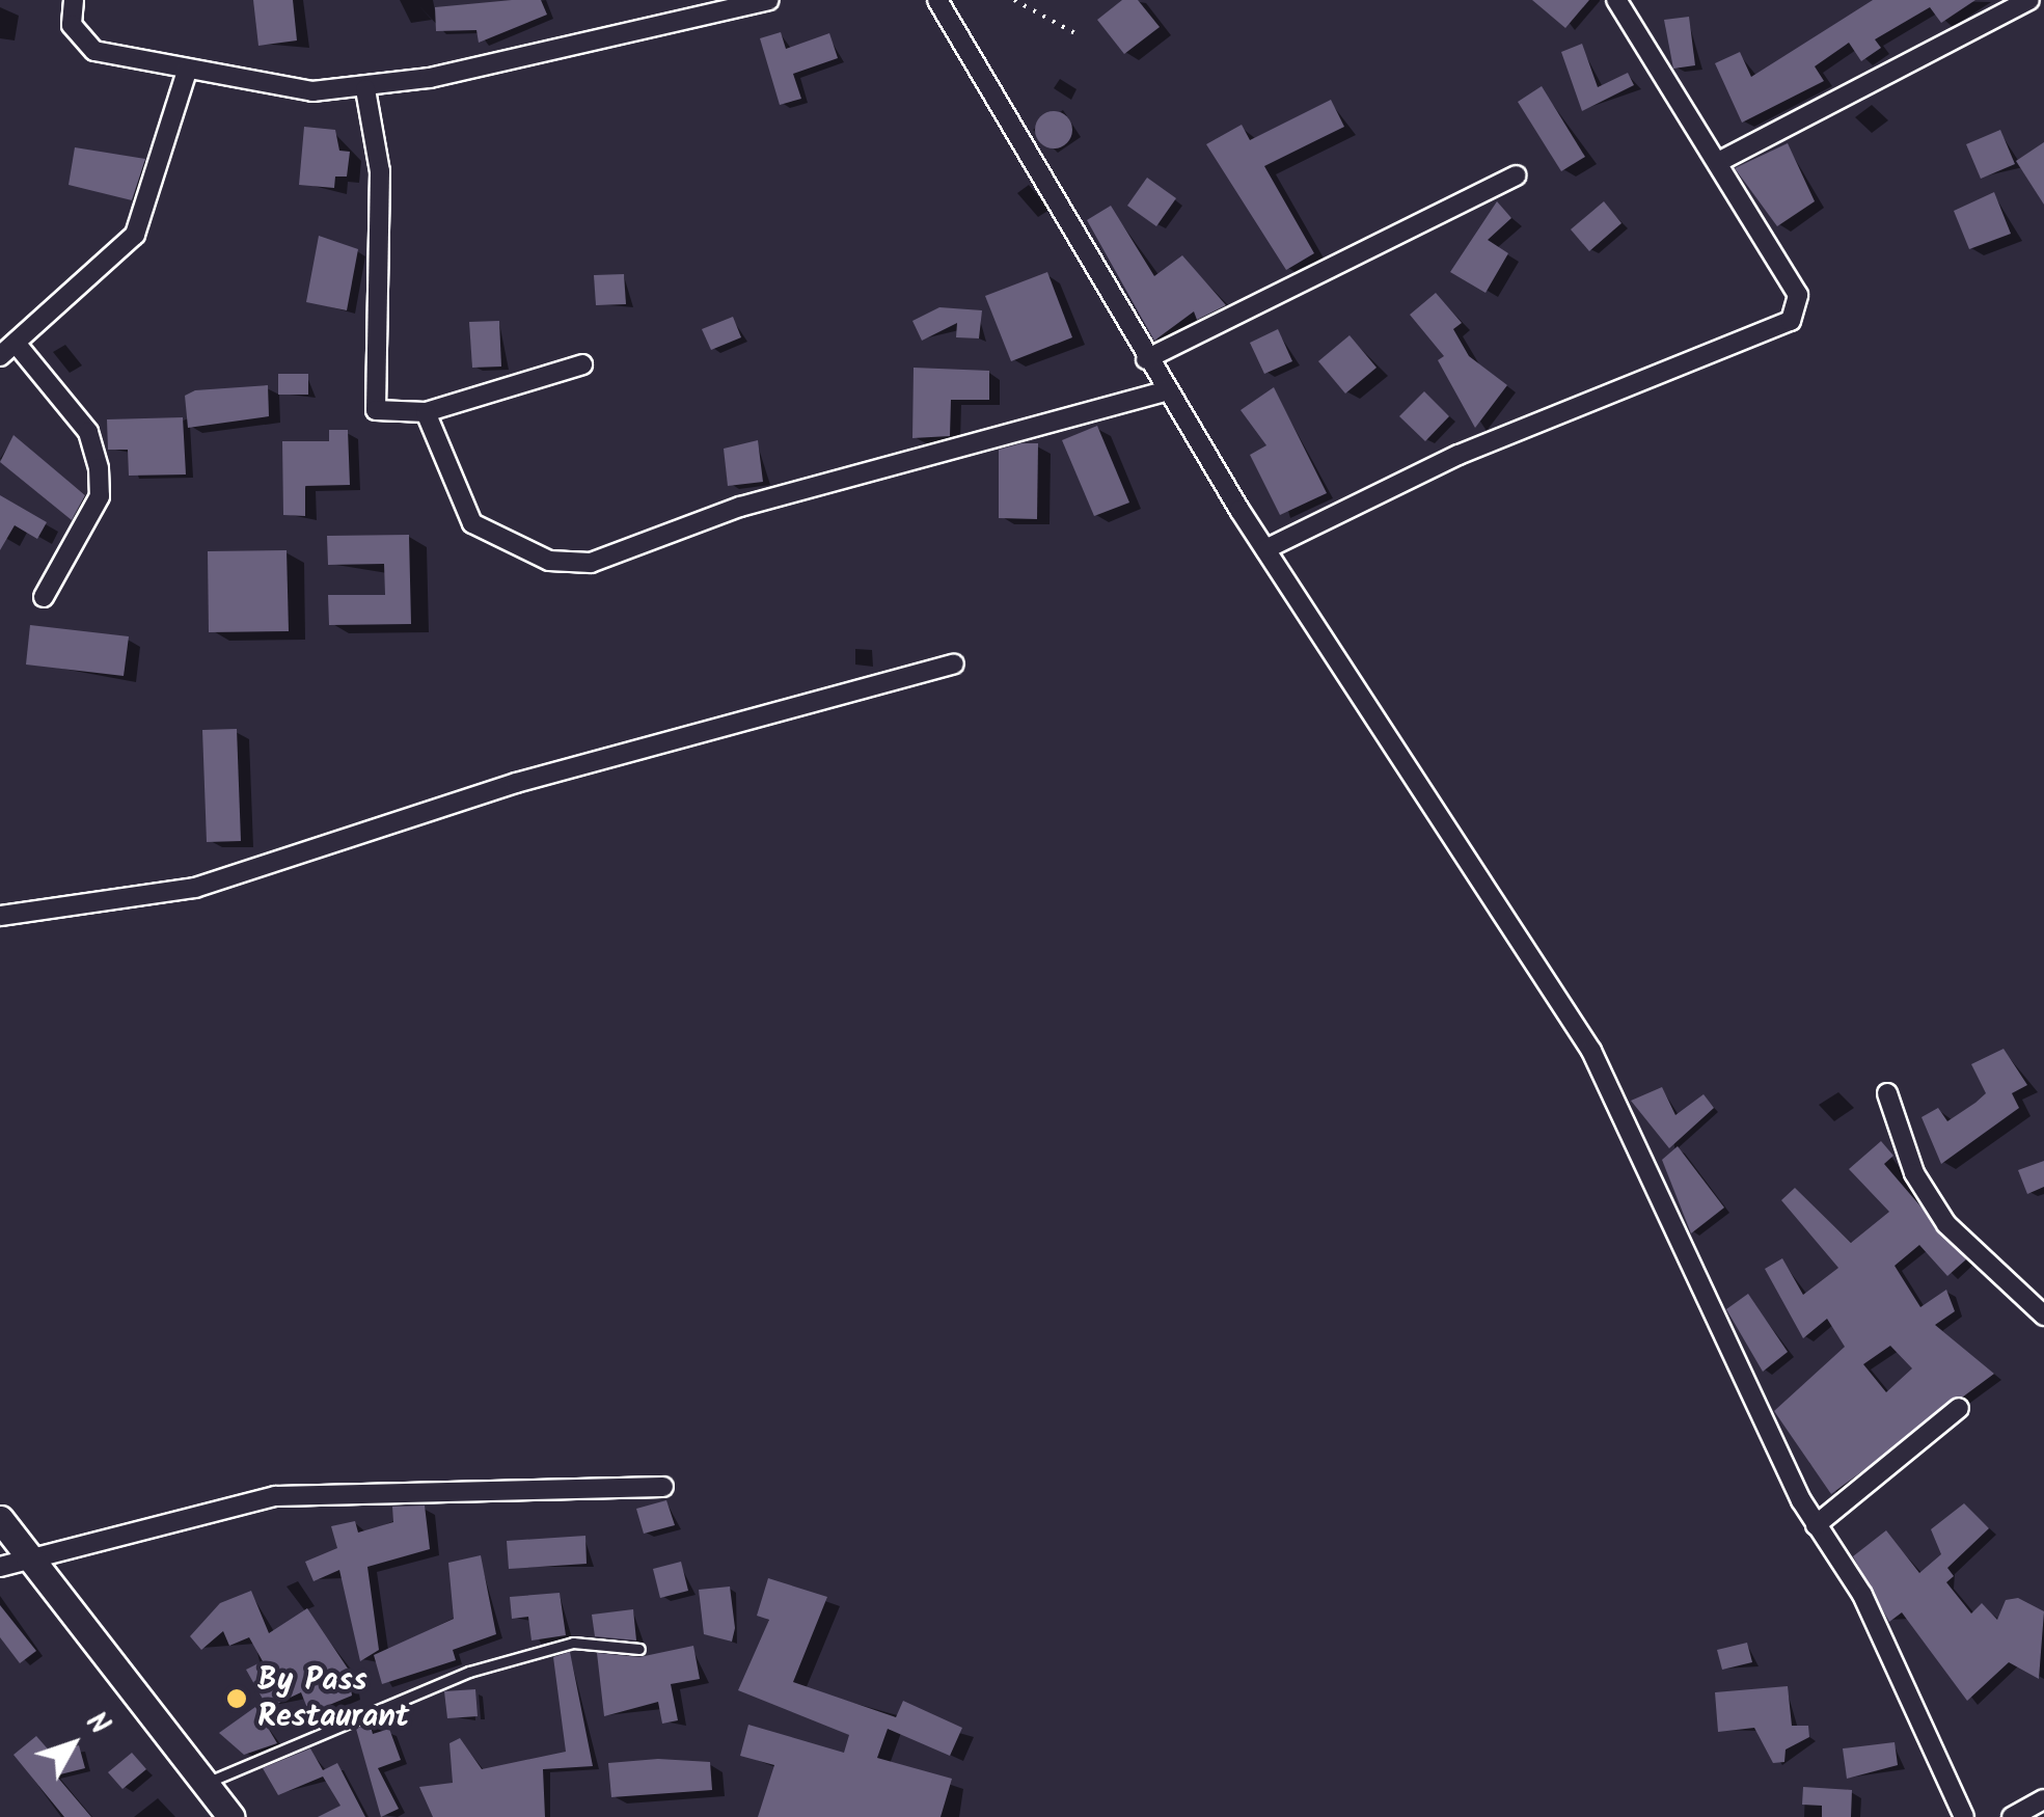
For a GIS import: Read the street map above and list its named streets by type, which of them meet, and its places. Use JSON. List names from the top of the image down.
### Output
{
  "places": ["By Pass Restaurant"],
  "north": "top right"
}
